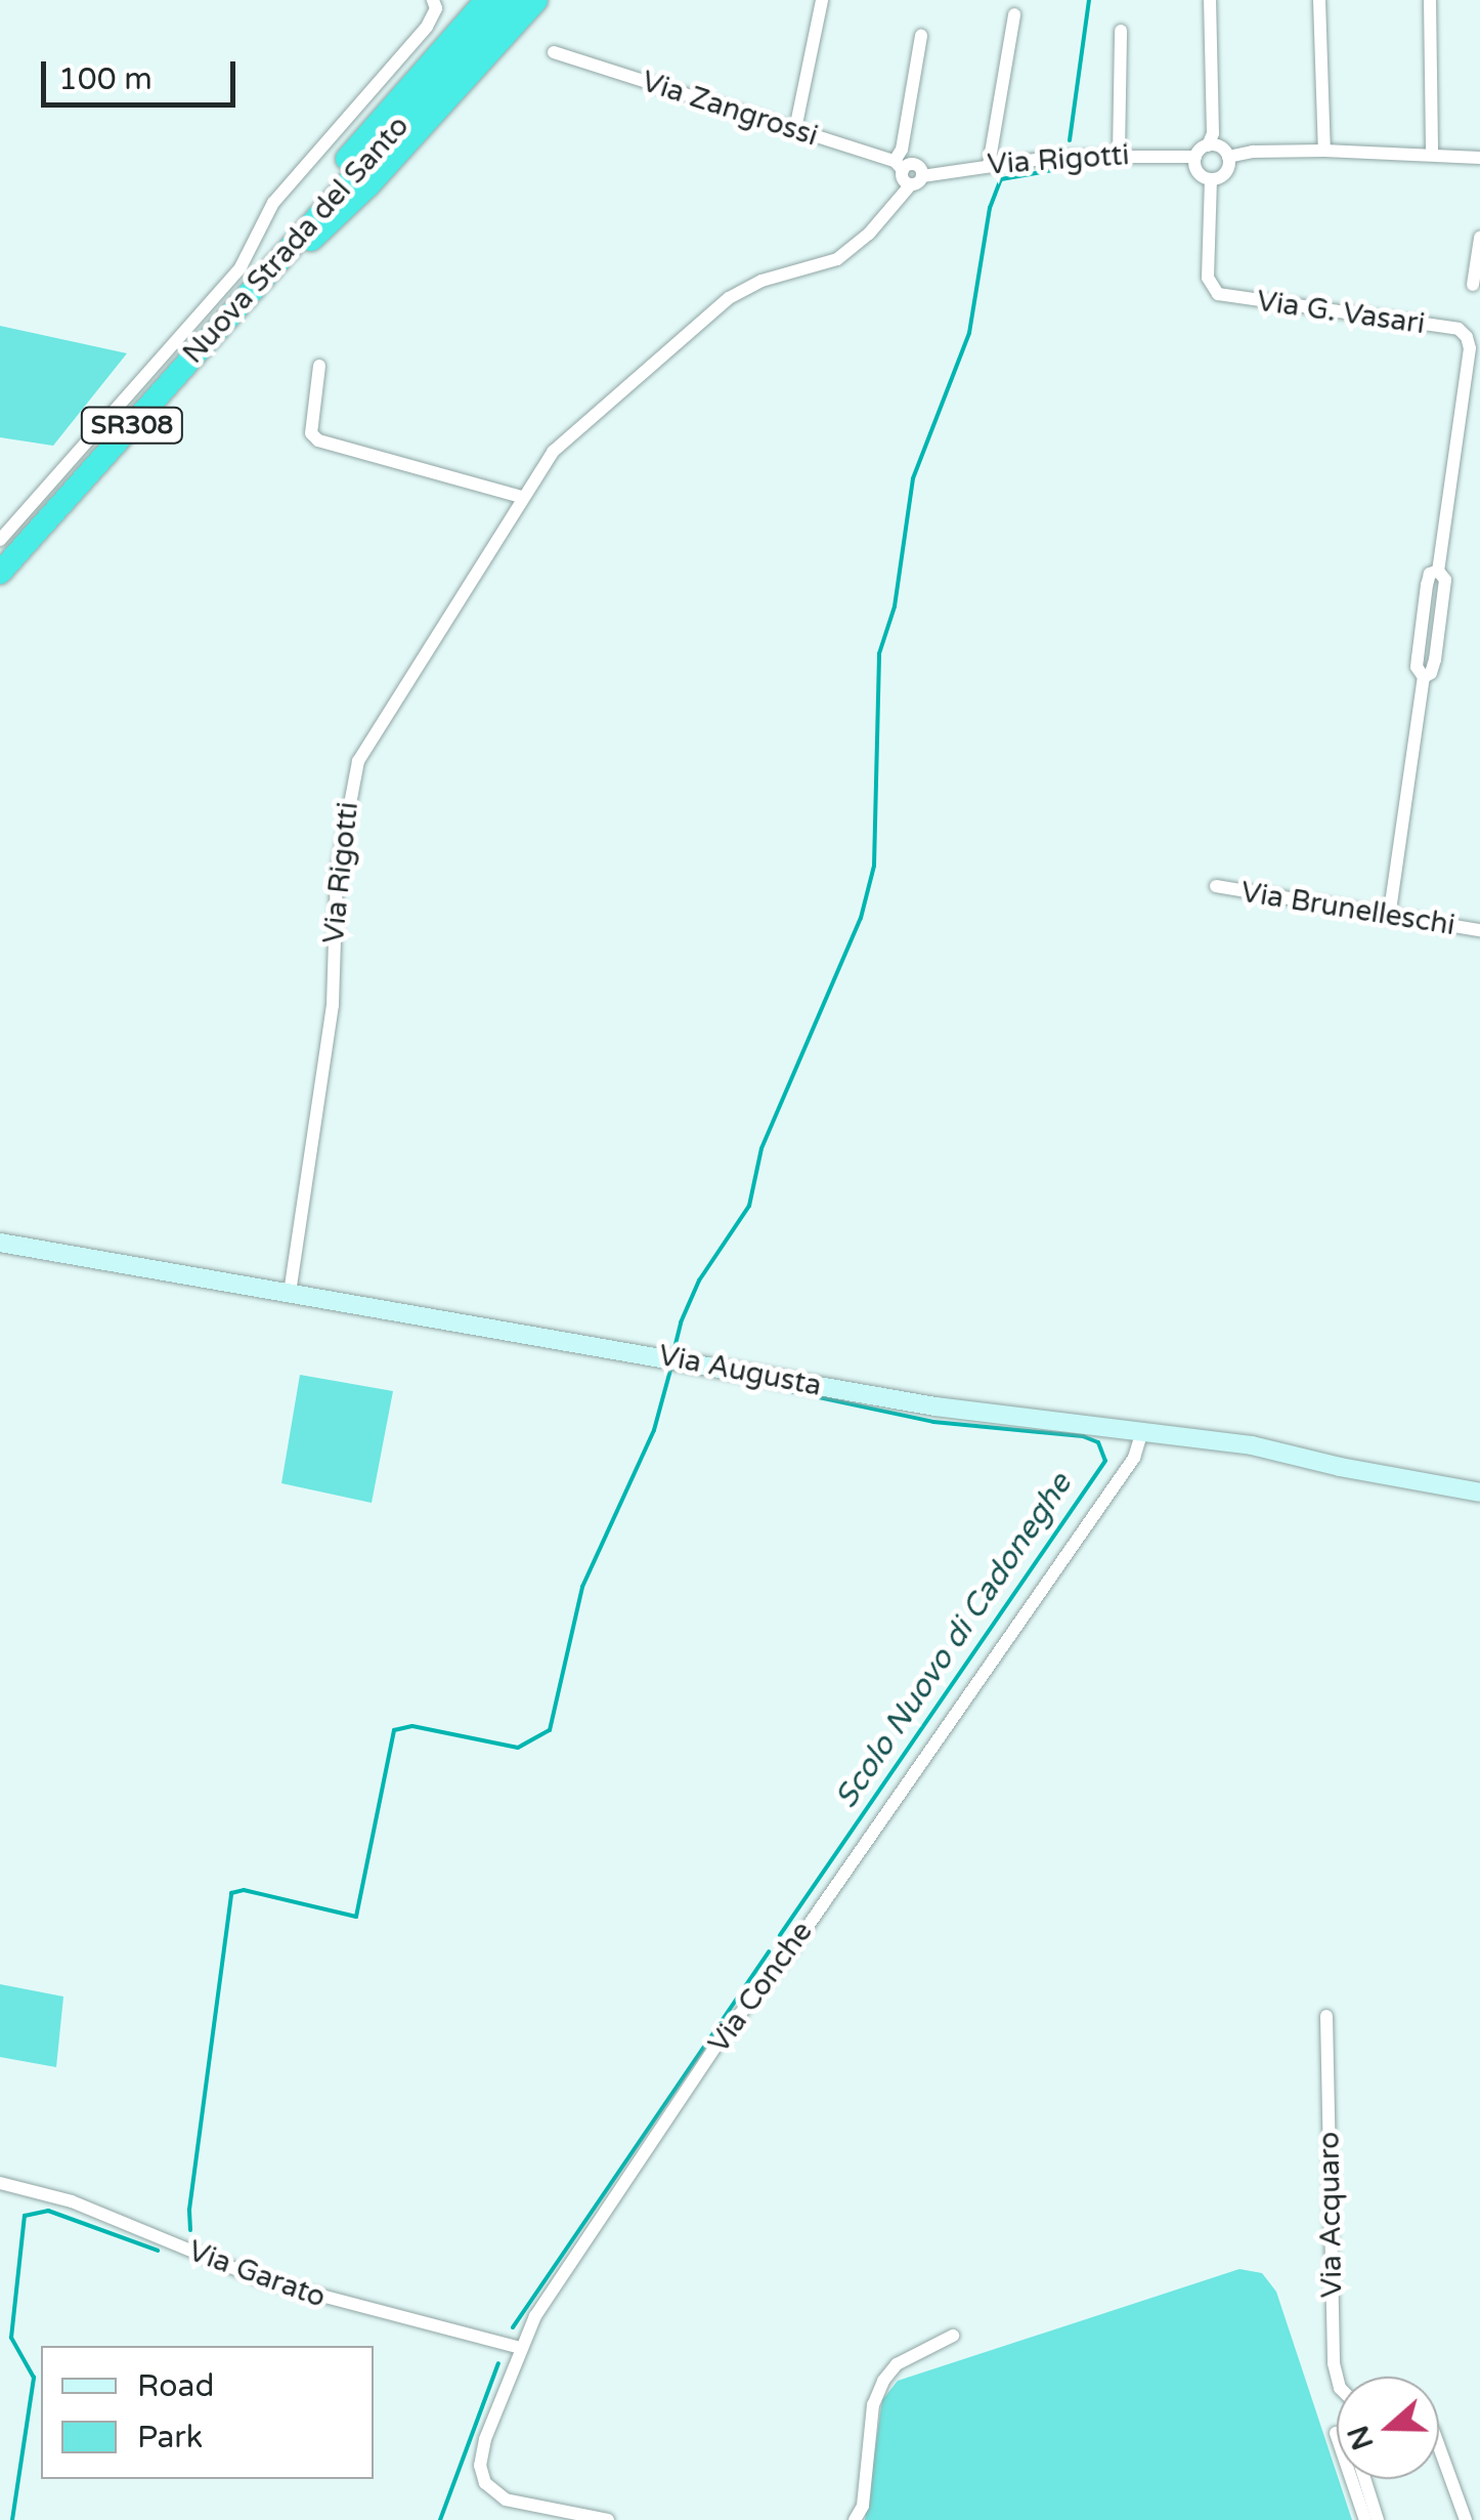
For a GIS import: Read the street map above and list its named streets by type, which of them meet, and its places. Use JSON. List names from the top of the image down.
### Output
{
  "streets": {
    "highway": ["Nuova Strada del Santo", "SR308"],
    "street": [
      "Via Zangrossi",
      "Via Rigotti",
      "Via G. Vasari",
      "Via Brunelleschi",
      "Via Augusta",
      "Via Conche",
      "Via Acquaro",
      "Via Garato"
    ]
  },
  "crossings": [
    ["Via Rigotti", "Via G. Vasari"],
    ["Via Rigotti", "Via Augusta"],
    ["Via G. Vasari", "Via Brunelleschi"],
    ["Via Augusta", "Via Conche"],
    ["Via Conche", "Via Garato"]
  ],
  "water": ["Scolo Nuovo di Cadoneghe"],
  "legend": ["Road", "Park"],
  "scale_bar": "100 m",
  "north": "left"
}
